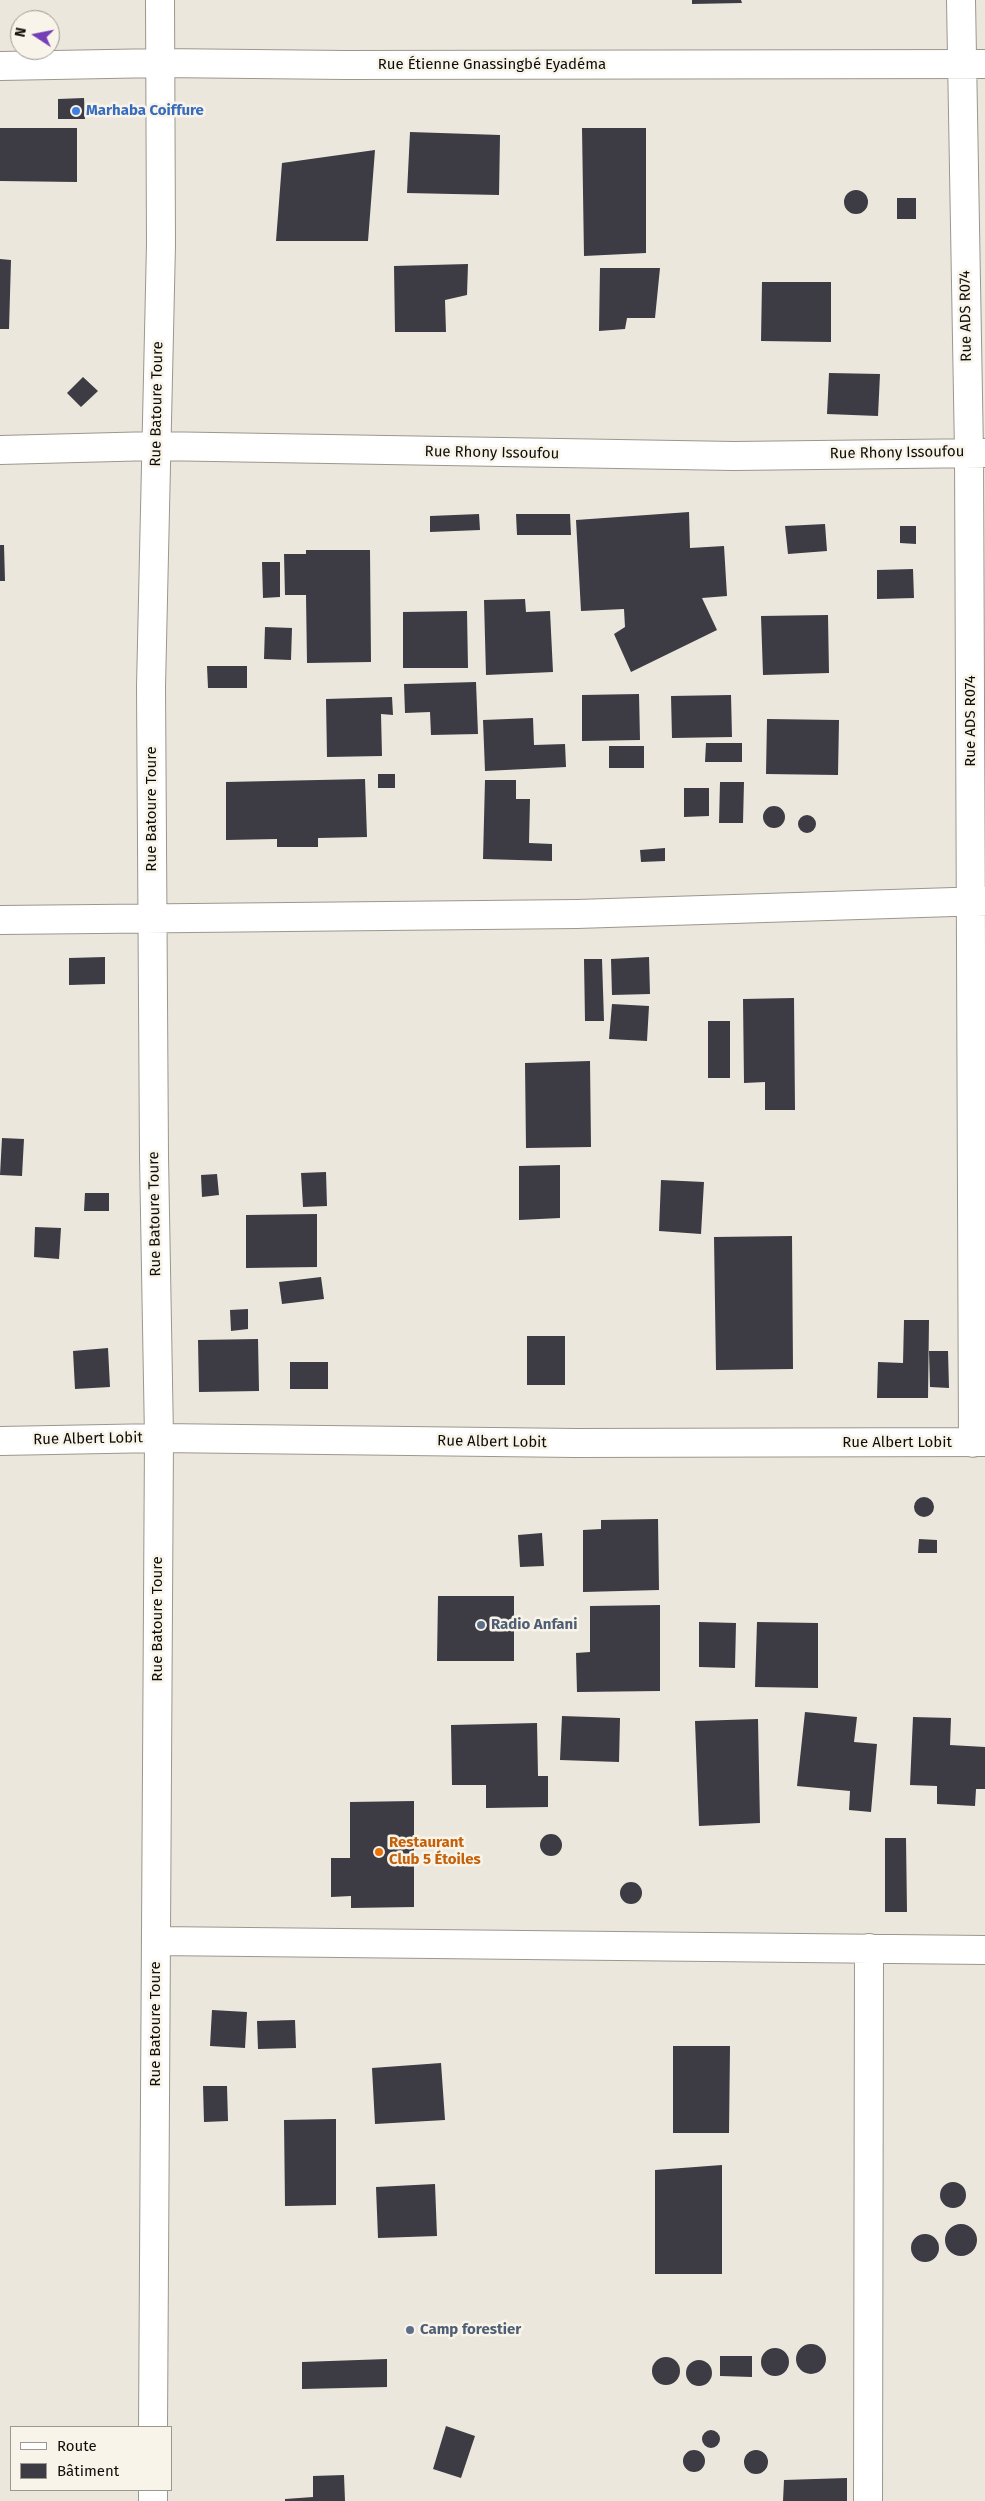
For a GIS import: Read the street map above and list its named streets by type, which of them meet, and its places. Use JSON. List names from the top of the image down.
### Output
{
  "streets": {
    "street": [
      "Rue Étienne Gnassingbé Eyadéma",
      "Rue ADS R074",
      "Rue Batoure Toure",
      "Rue Rhony Issoufou",
      "Rue Albert Lobit"
    ]
  },
  "crossings": [
    ["Rue Étienne Gnassingbé Eyadéma", "Rue ADS R074"],
    ["Rue Étienne Gnassingbé Eyadéma", "Rue Batoure Toure"],
    ["Rue ADS R074", "Rue Rhony Issoufou"],
    ["Rue ADS R074", "Rue Albert Lobit"],
    ["Rue Batoure Toure", "Rue Rhony Issoufou"],
    ["Rue Batoure Toure", "Rue Albert Lobit"]
  ],
  "places": [
    "Marhaba Coiffure",
    "Radio Anfani",
    "Restaurant Club 5 Étoiles",
    "Camp forestier"
  ],
  "legend": ["Route", "Bâtiment"],
  "north": "left"
}
